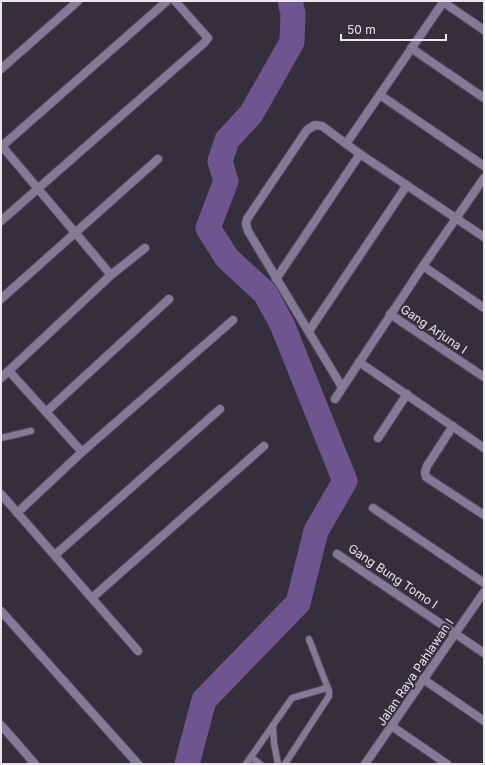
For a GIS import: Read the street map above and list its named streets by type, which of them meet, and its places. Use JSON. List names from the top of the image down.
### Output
{
  "streets": {
    "street": ["Gang Arjuna I", "Gang Bung Tomo I", "Jalan Raya Pahlawan I"]
  },
  "crossings": [
    ["Gang Bung Tomo I", "Jalan Raya Pahlawan I"]
  ],
  "scale_bar": "50 m"
}
